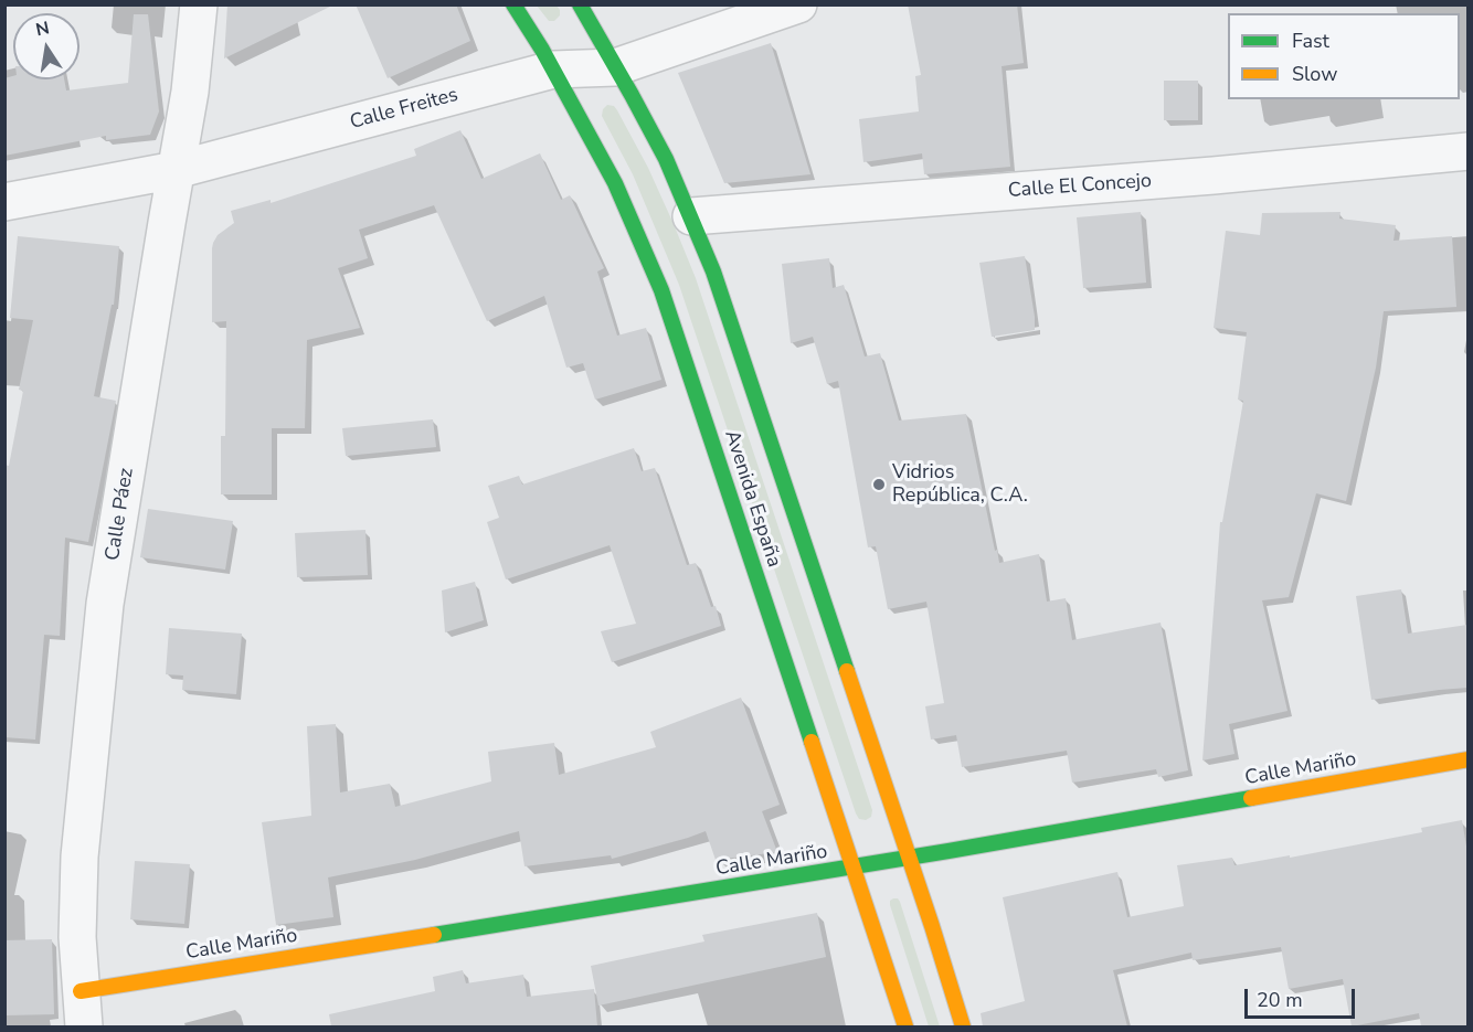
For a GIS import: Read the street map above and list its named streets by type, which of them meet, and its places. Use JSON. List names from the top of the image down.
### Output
{
  "streets": {
    "main road": ["Avenida España", "Calle Mariño"],
    "street": ["Calle Freites", "Calle El Concejo", "Calle Páez"]
  },
  "crossings": [
    ["Calle Freites", "Avenida España"],
    ["Calle Freites", "Calle Páez"],
    ["Calle El Concejo", "Avenida España"],
    ["Avenida España", "Calle Mariño"],
    ["Calle Páez", "Calle Mariño"]
  ],
  "places": ["Vidrios República, C.A."],
  "legend": ["Fast", "Slow"],
  "scale_bar": "20 m",
  "north": "top"
}
